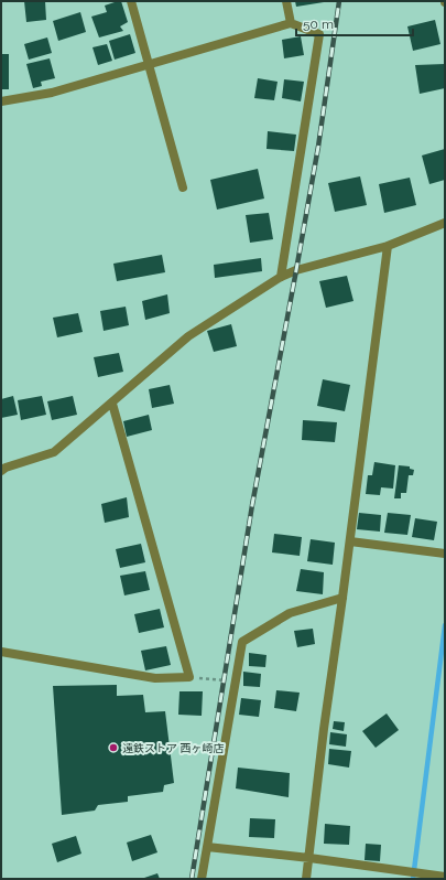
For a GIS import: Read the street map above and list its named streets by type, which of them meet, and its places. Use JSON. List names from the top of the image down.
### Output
{
  "places": ["遠鉄ストア 西ヶ崎店"],
  "scale_bar": "50 m"
}
